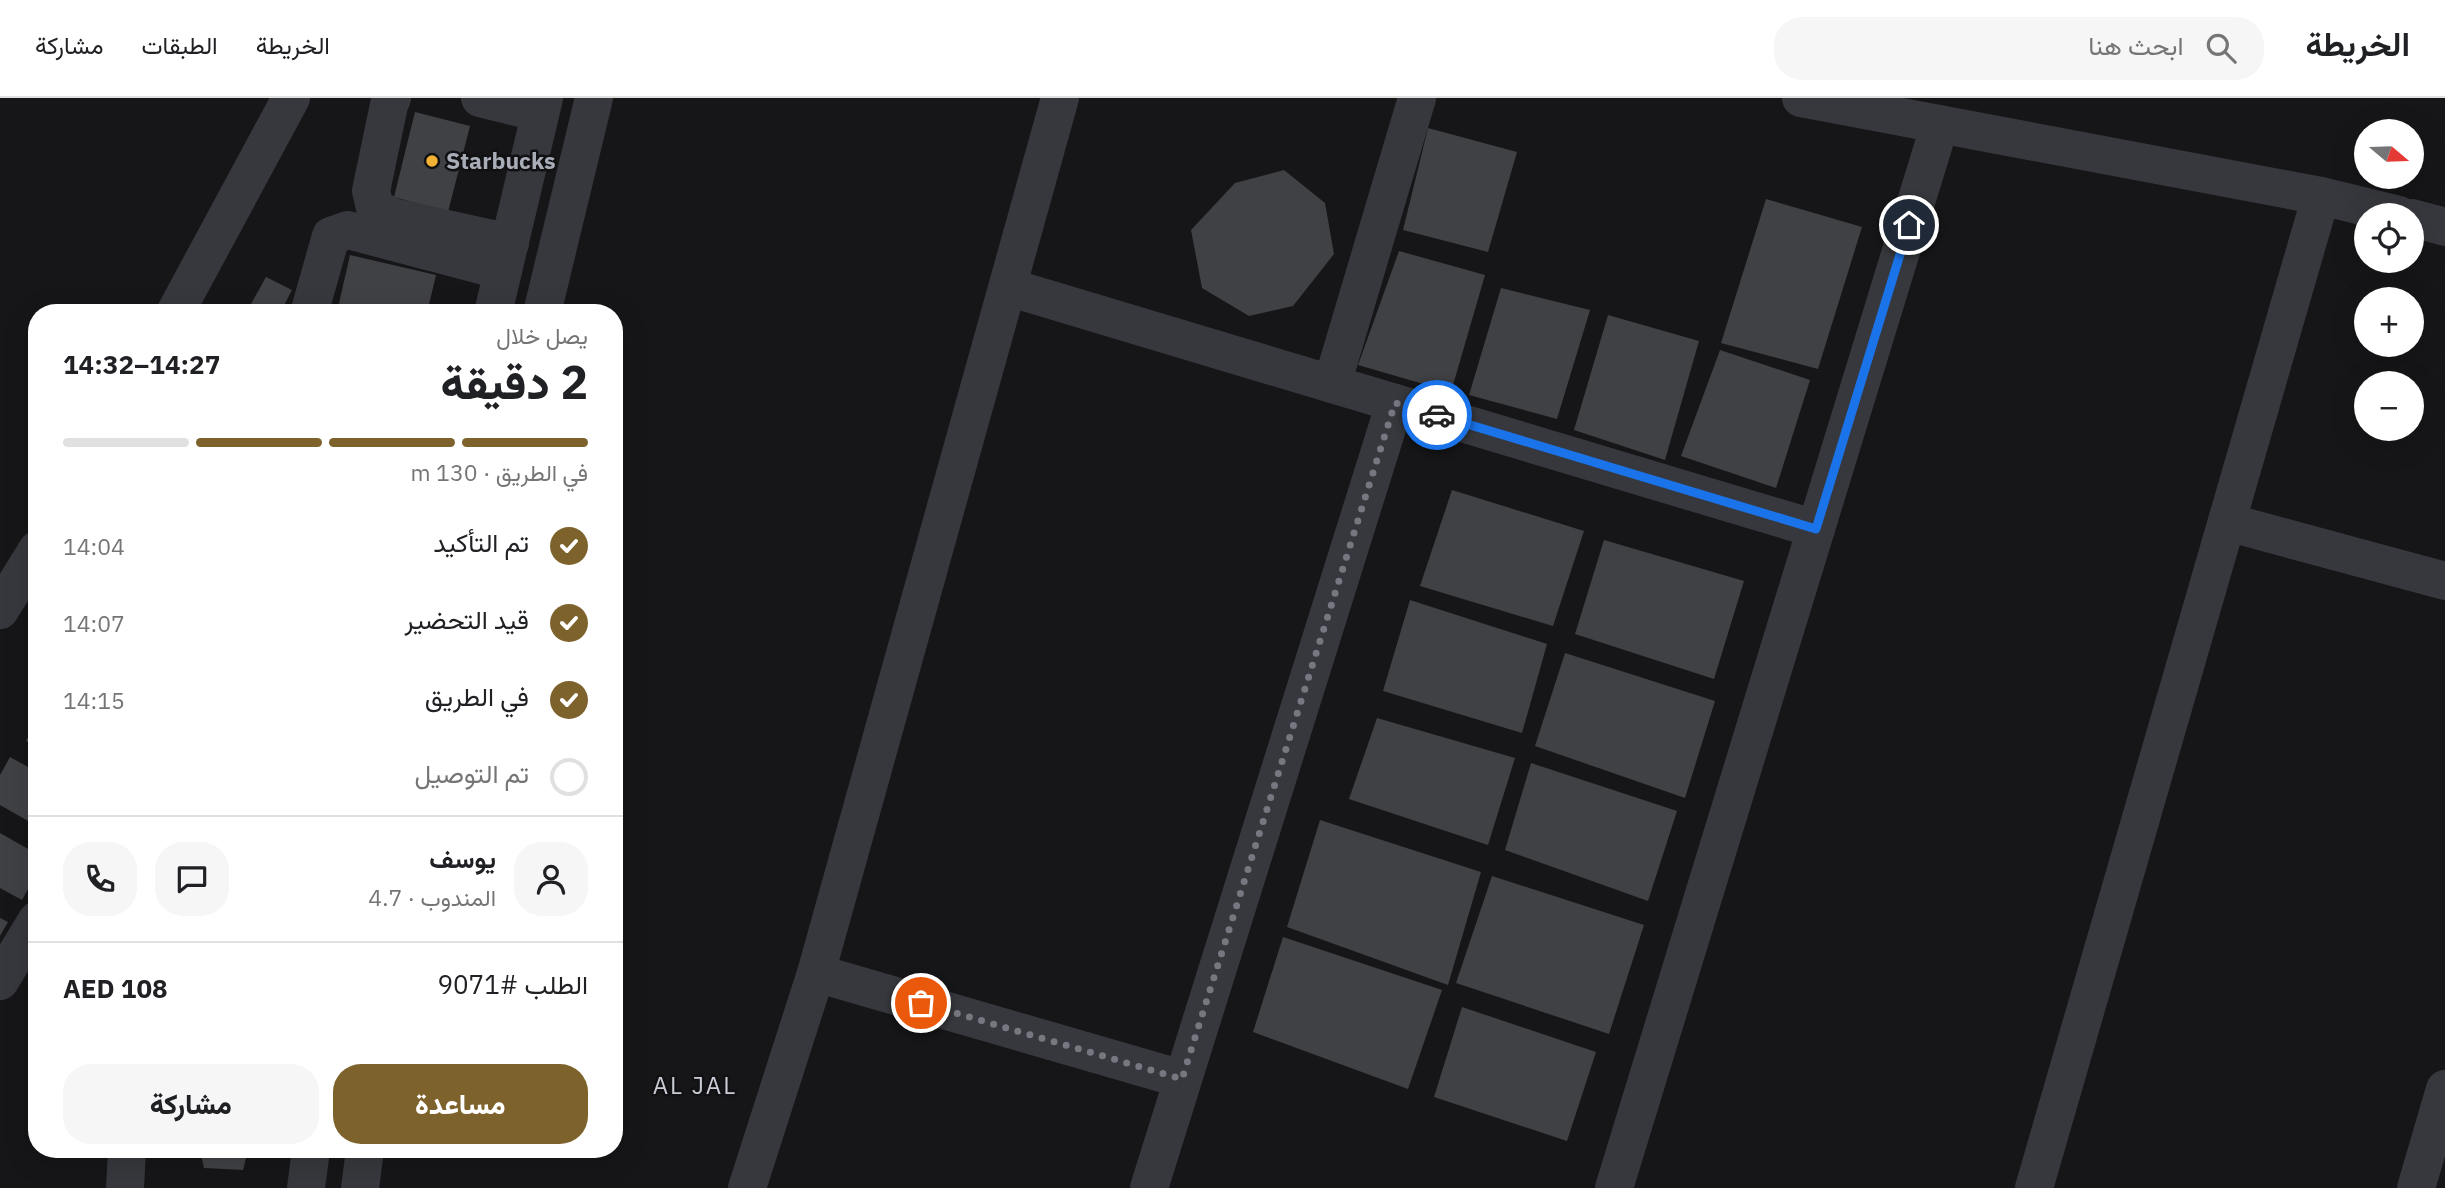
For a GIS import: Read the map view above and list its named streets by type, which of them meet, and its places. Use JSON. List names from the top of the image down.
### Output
{
  "districts": ["AL JAL"],
  "places": ["Starbucks"],
  "north": "right",
  "page": {
    "header": "الخريطة",
    "search": "ابحث هنا",
    "nav": ["الخريطة", "الطبقات", "مشاركة"],
    "map_buttons": ["+", "−"],
    "heading": ["2 دقيقة", "يصل خلال", "14:27–14:32"],
    "panel": [
      "يوسف",
      "المندوب · 4.7",
      "الطلب #9071",
      "AED 108"
    ],
    "bar": "في الطريق · 130 m",
    "list": [
      ["تم التأكيد", "14:04"],
      ["قيد التحضير", "14:07"],
      ["في الطريق", "14:15"],
      "تم التوصيل"
    ],
    "buttons": ["مساعدة", "مشاركة"]
  }
}
